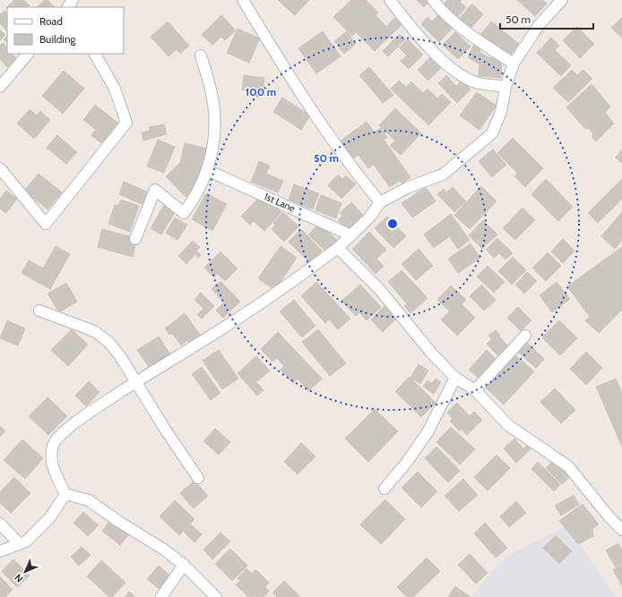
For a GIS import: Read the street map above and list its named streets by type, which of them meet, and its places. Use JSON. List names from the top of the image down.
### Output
{
  "streets": {
    "street": ["1st Lane"]
  },
  "legend": ["Road", "Building"],
  "scale_bar": "50 m",
  "north": "bottom left",
  "rings": ["100 m", "50 m"]
}
